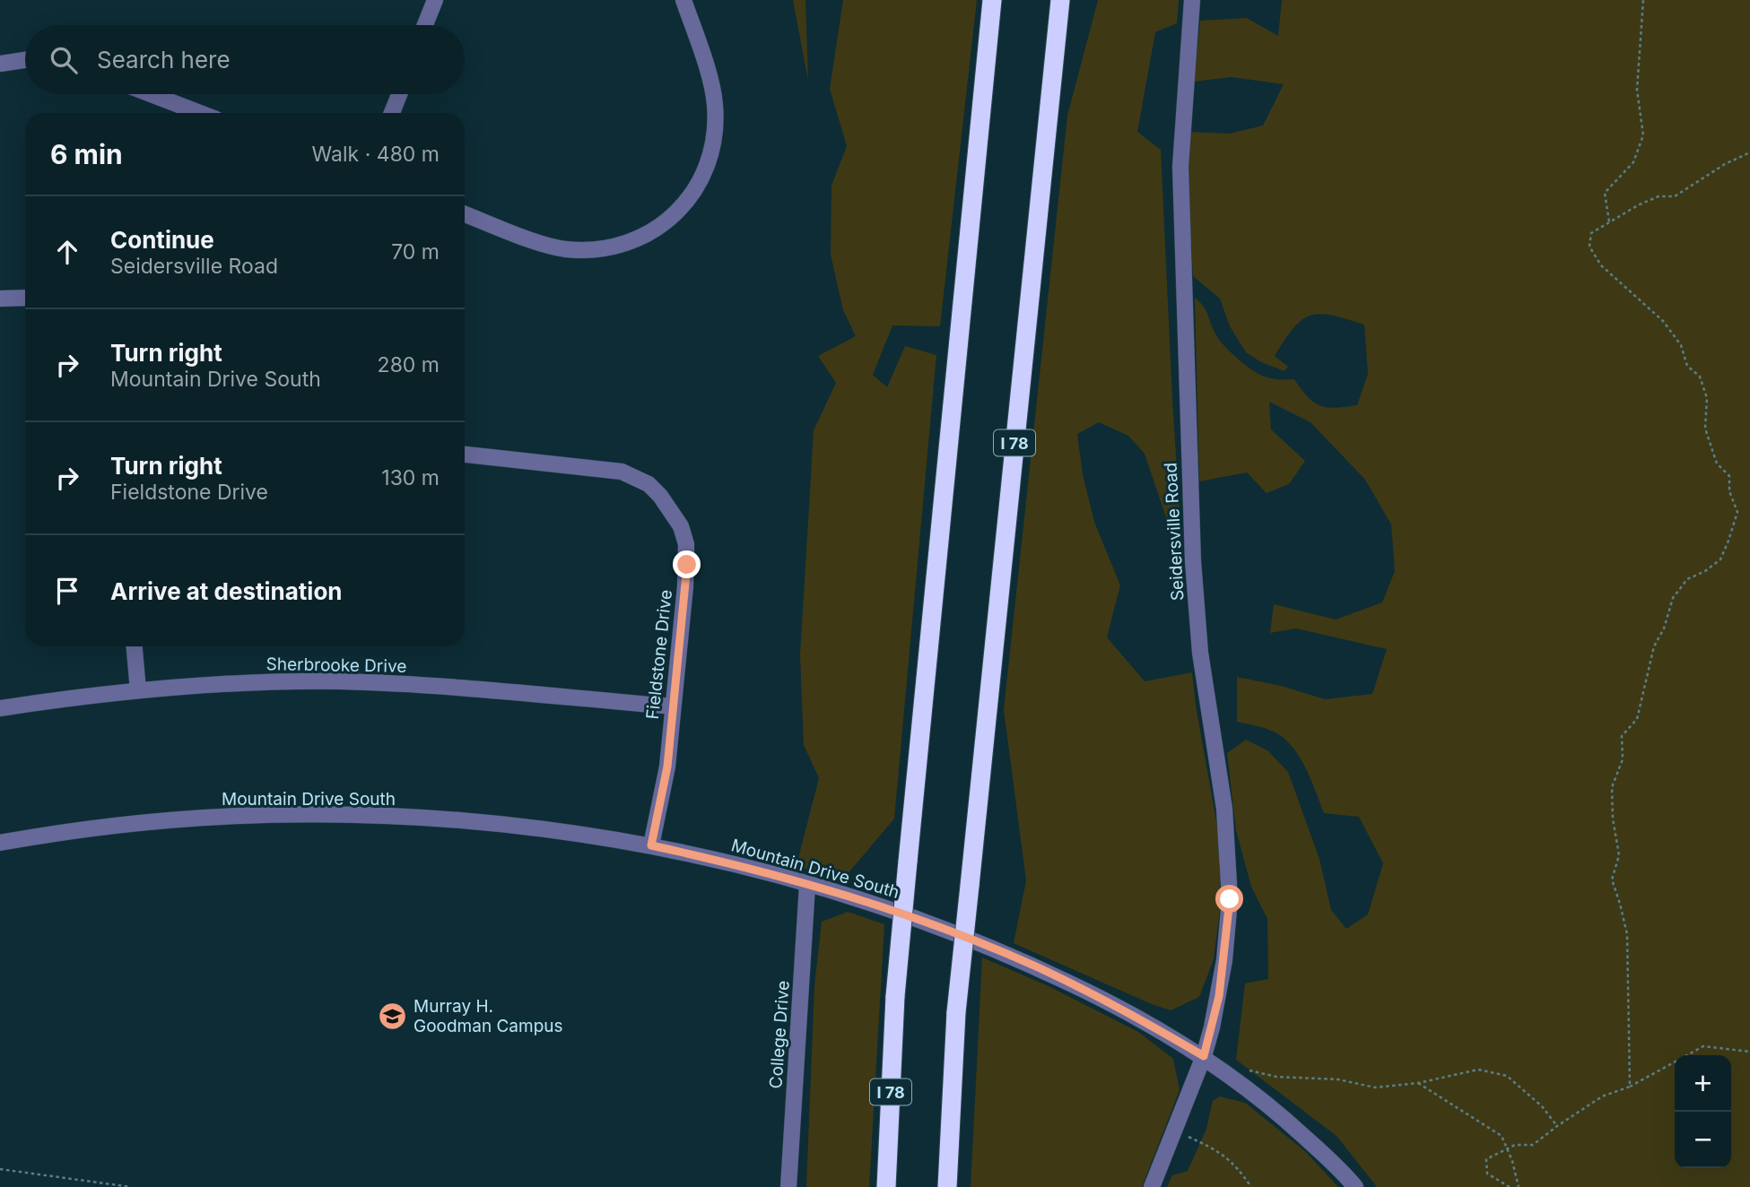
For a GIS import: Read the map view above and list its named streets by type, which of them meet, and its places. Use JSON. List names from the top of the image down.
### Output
{
  "streets": {
    "highway": ["I 78"],
    "street": [
      "Seidersville Road",
      "Fieldstone Drive",
      "Sherbrooke Drive",
      "Mountain Drive South",
      "College Drive"
    ]
  },
  "crossings": [
    ["Seidersville Road", "Mountain Drive South"],
    ["Fieldstone Drive", "Sherbrooke Drive"],
    ["Fieldstone Drive", "Mountain Drive South"],
    ["Mountain Drive South", "College Drive"]
  ],
  "places": {
    "school or university": ["Murray H. Goodman Campus"]
  },
  "page": {
    "search": "Search here",
    "heading": ["6 min", "Walk · 480 m"],
    "list": [
      ["Continue", "Seidersville Road", "70 m"],
      ["Turn right", "Mountain Drive South", "280 m"],
      ["Turn right", "Fieldstone Drive", "130 m"],
      "Arrive at destination"
    ],
    "map_buttons": ["+", "−"]
  }
}
